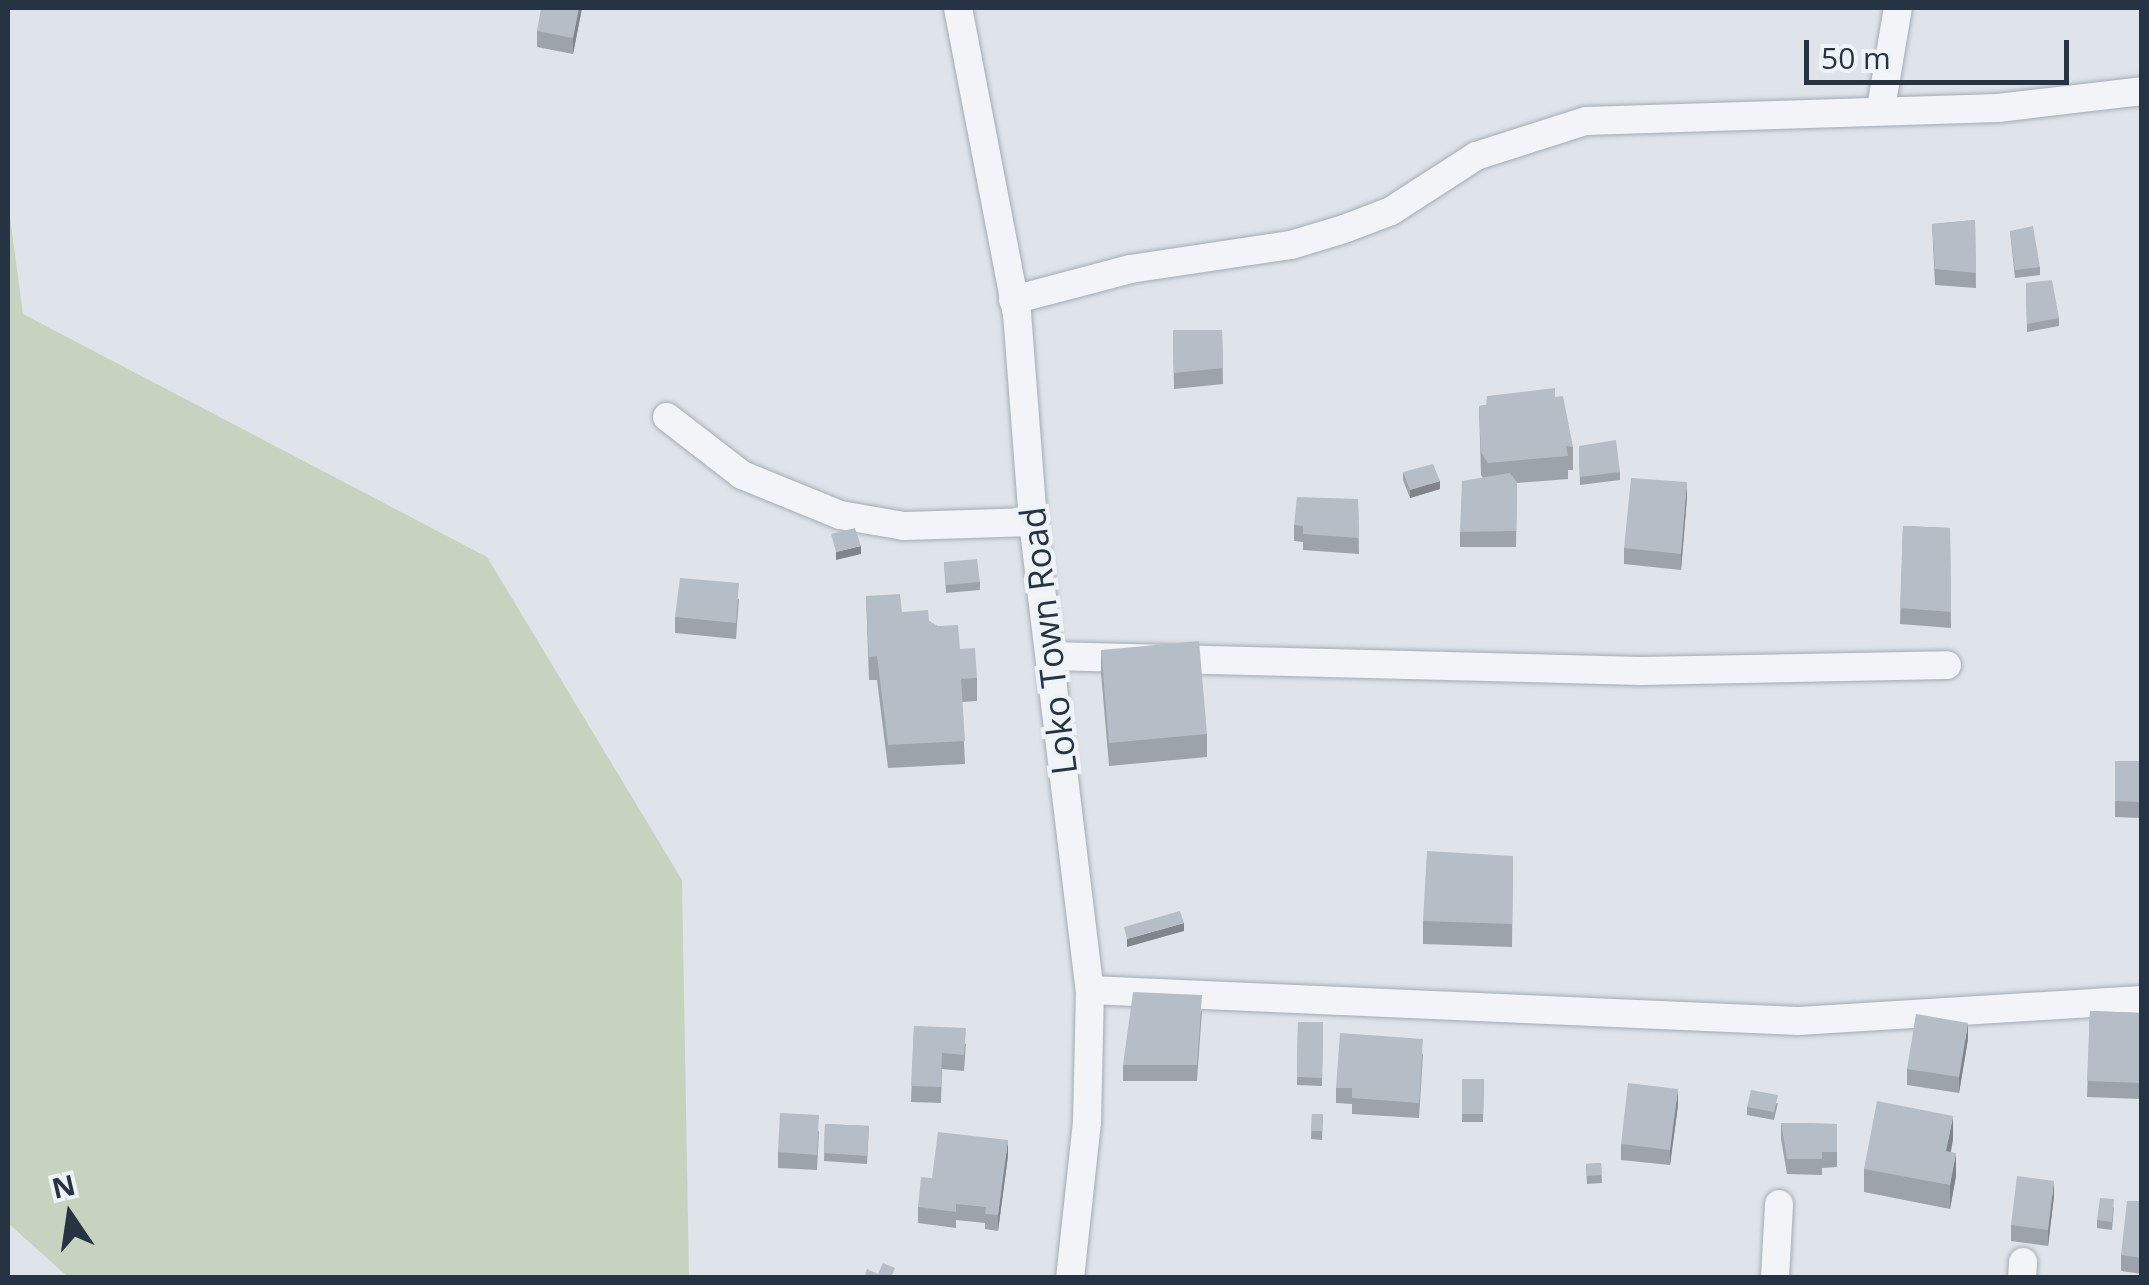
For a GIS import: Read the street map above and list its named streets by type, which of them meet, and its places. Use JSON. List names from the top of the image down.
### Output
{
  "streets": {
    "street": ["Loko Town Road"]
  },
  "scale_bar": "50 m",
  "north": "top"
}
